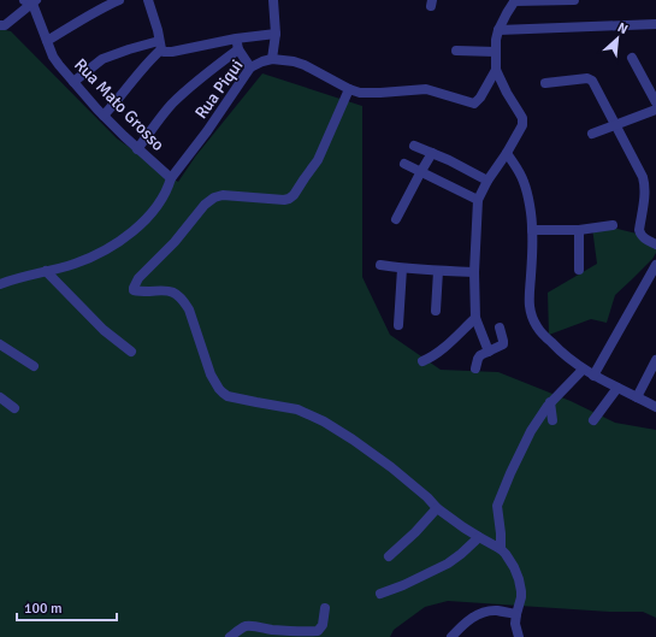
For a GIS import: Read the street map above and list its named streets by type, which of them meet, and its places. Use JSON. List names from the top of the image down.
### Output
{
  "streets": {
    "street": ["Rua Piqui", "Rua Mato Grosso"]
  },
  "crossings": [
    ["Rua Piqui", "Rua Mato Grosso"]
  ],
  "scale_bar": "100 m",
  "north": "top right"
}
